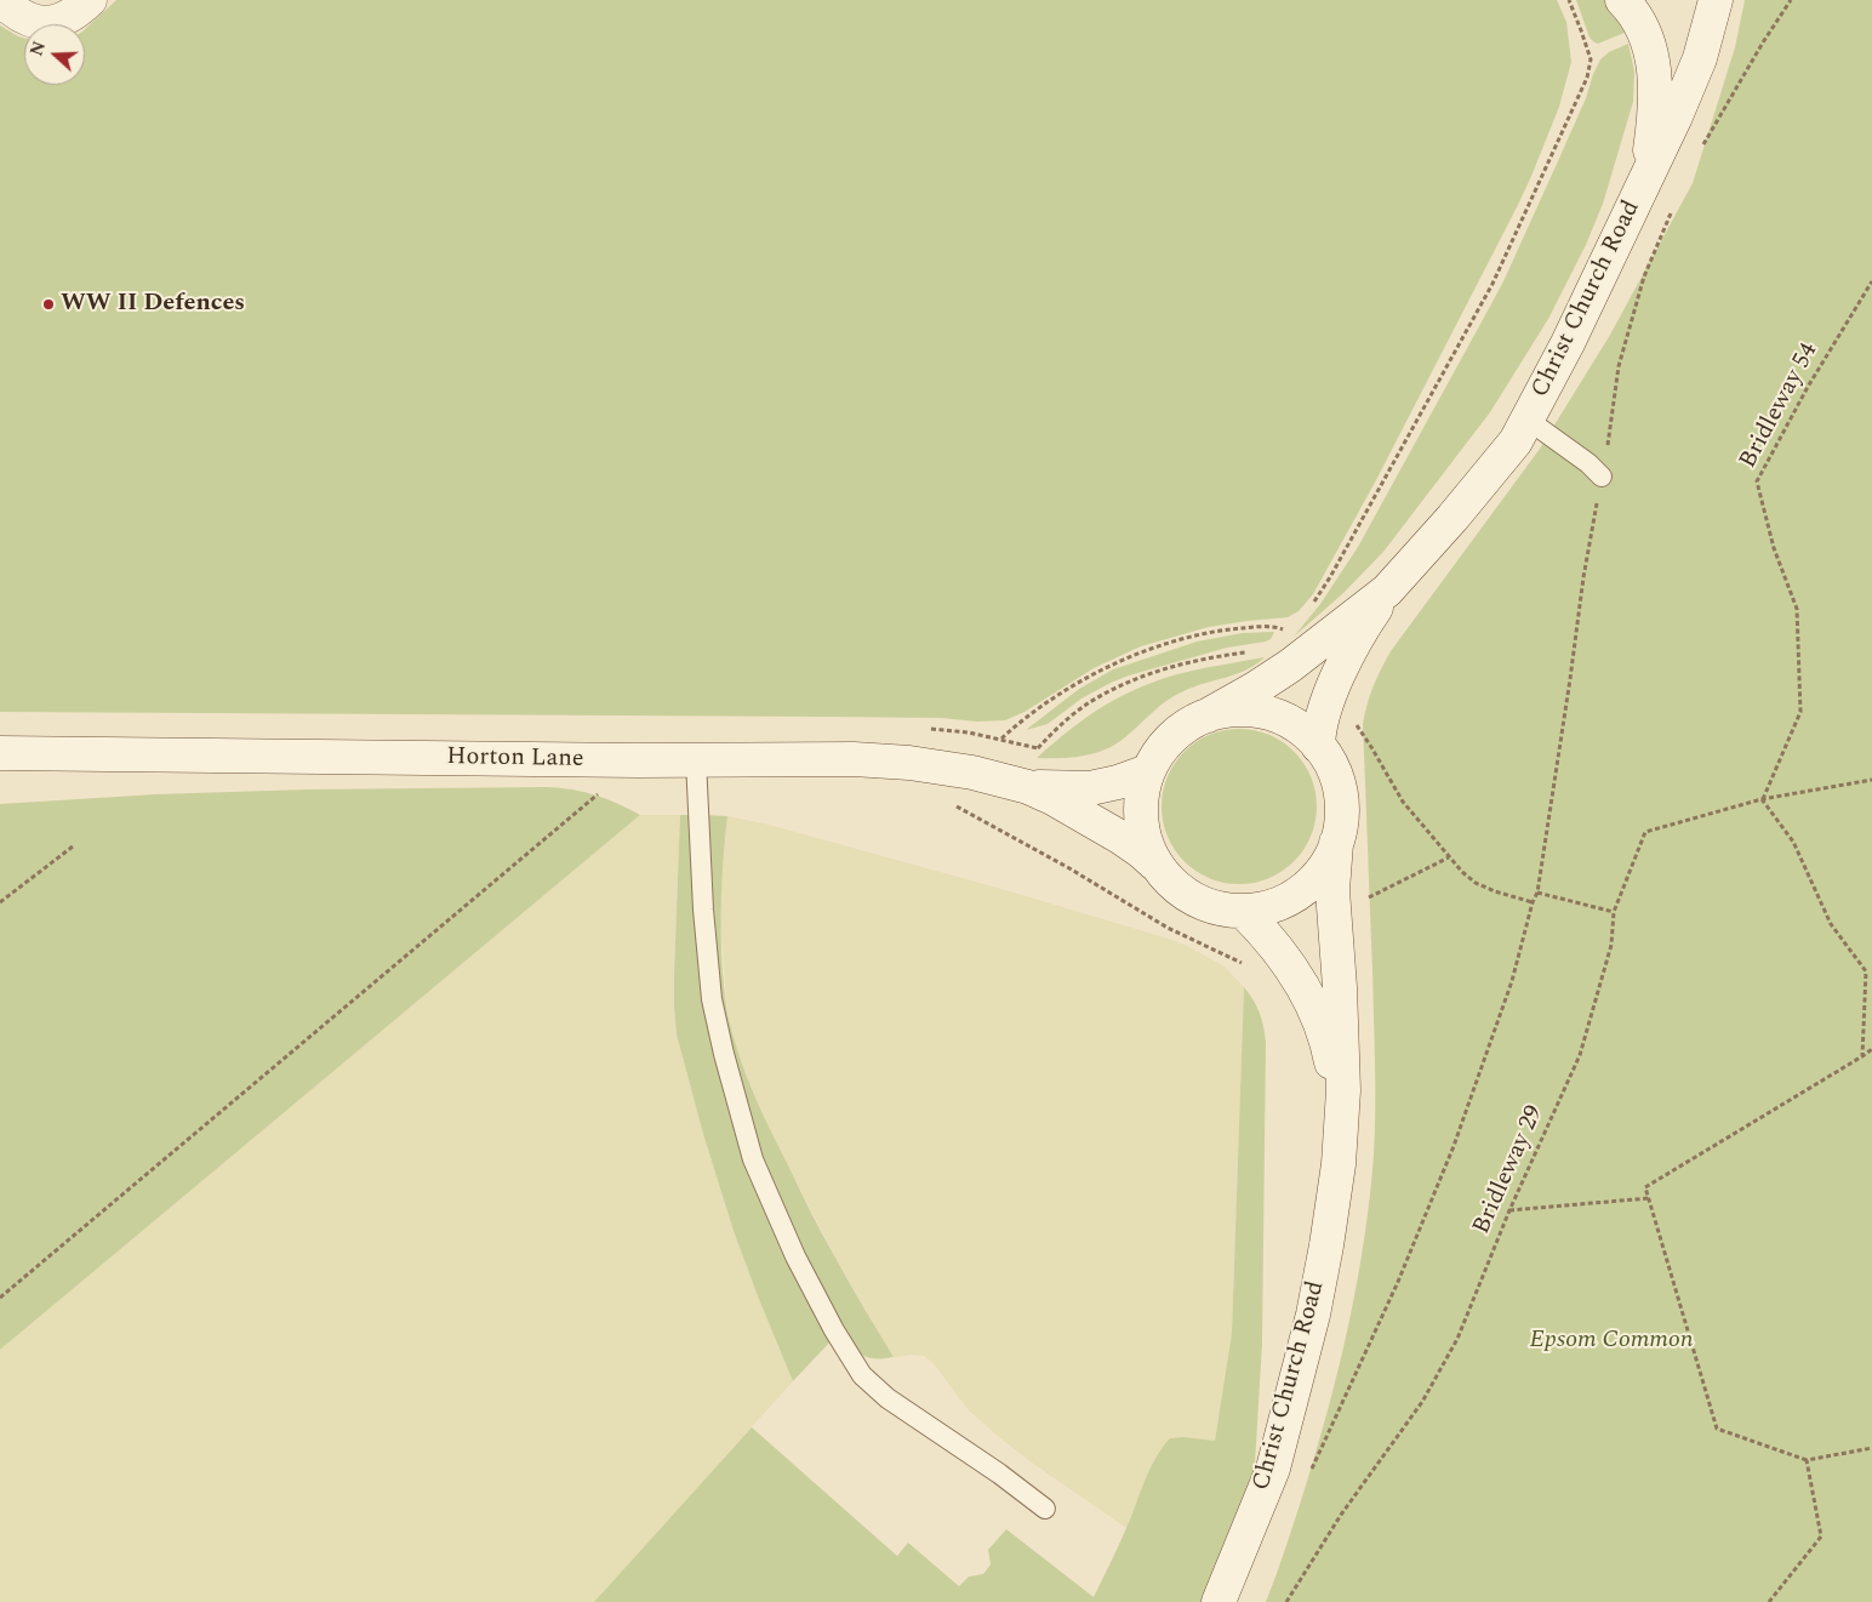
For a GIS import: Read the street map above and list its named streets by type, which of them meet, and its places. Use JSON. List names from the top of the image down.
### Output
{
  "streets": {
    "main road": ["Christ Church Road", "Horton Lane"],
    "path": ["Bridleway 54", "Bridleway 29"]
  },
  "crossings": [
    ["Christ Church Road", "Horton Lane"],
    ["Bridleway 54", "Bridleway 29"]
  ],
  "parks": ["Epsom Common"],
  "places": ["WW II Defences"],
  "north": "left"
}
